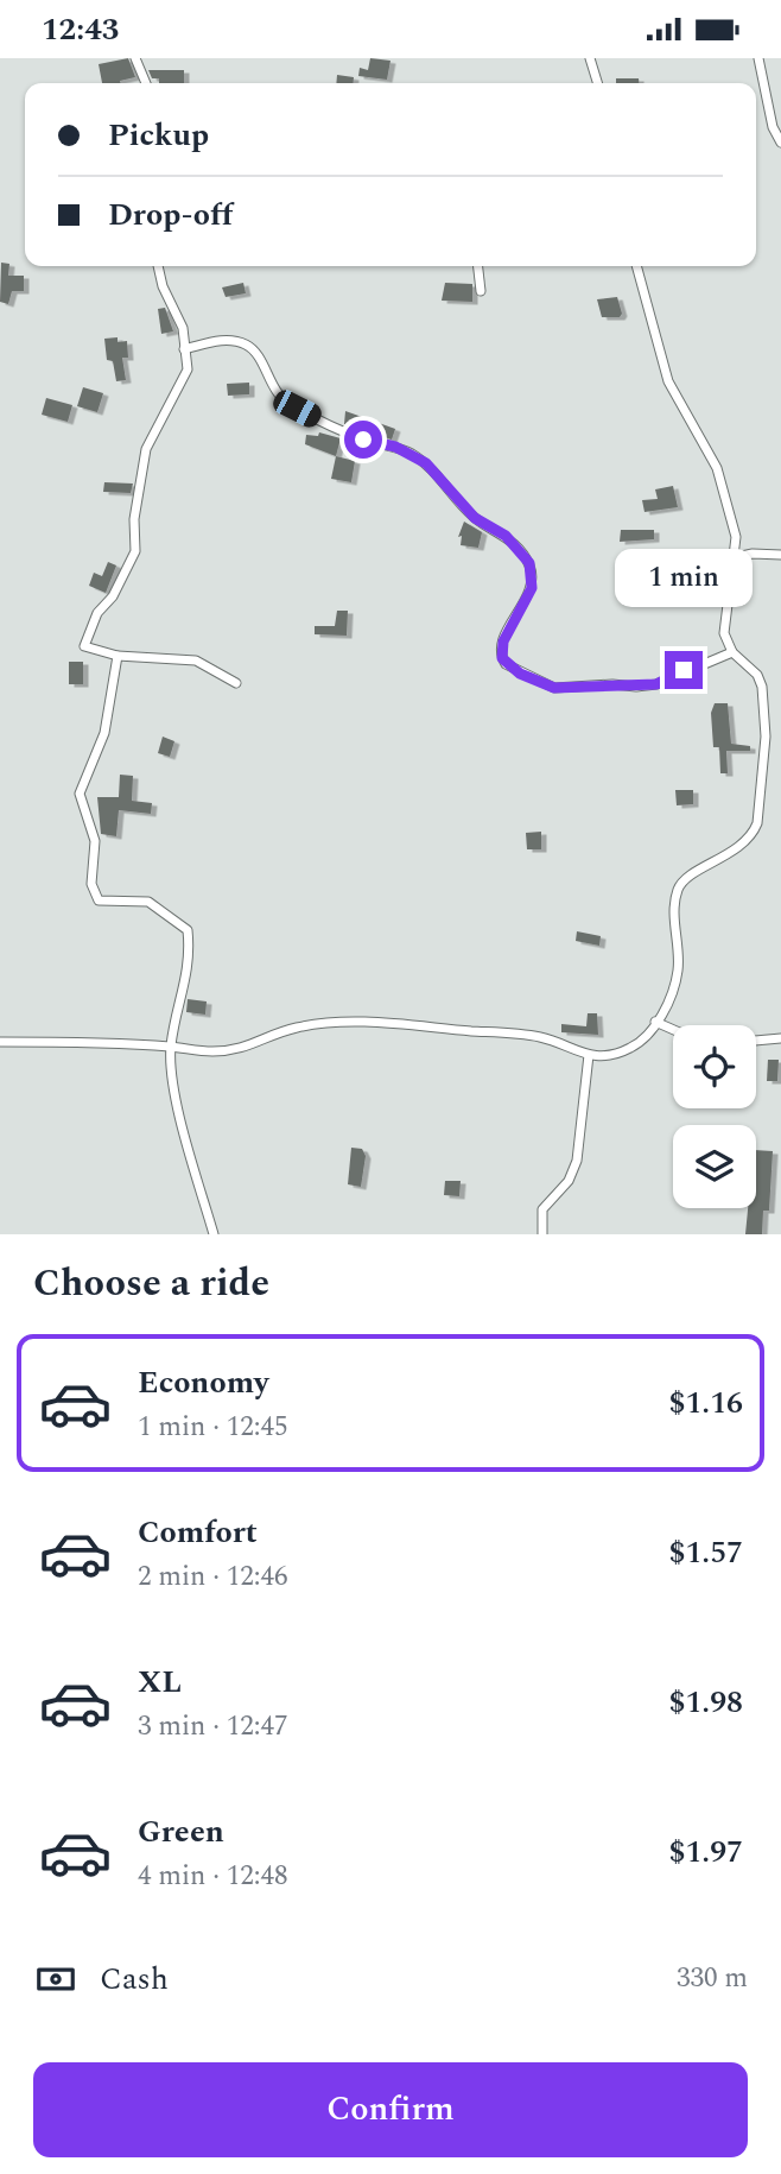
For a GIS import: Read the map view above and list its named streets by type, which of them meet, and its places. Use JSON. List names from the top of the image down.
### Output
{
  "page": {
    "status": "12:43",
    "banner": ["Pickup", "Drop-off"],
    "bubble": "1 min",
    "heading": "Choose a ride",
    "list": [
      {
        "name": "Economy",
        "note": "1 min · 12:45",
        "value": "$1.16"
      },
      {
        "name": "Comfort",
        "note": "2 min · 12:46",
        "value": "$1.57"
      },
      {
        "name": "XL",
        "note": "3 min · 12:47",
        "value": "$1.98"
      },
      {
        "name": "Green",
        "note": "4 min · 12:48",
        "value": "$1.97"
      }
    ],
    "pay": ["Cash", "330 m"],
    "buttons": "Confirm"
  }
}
